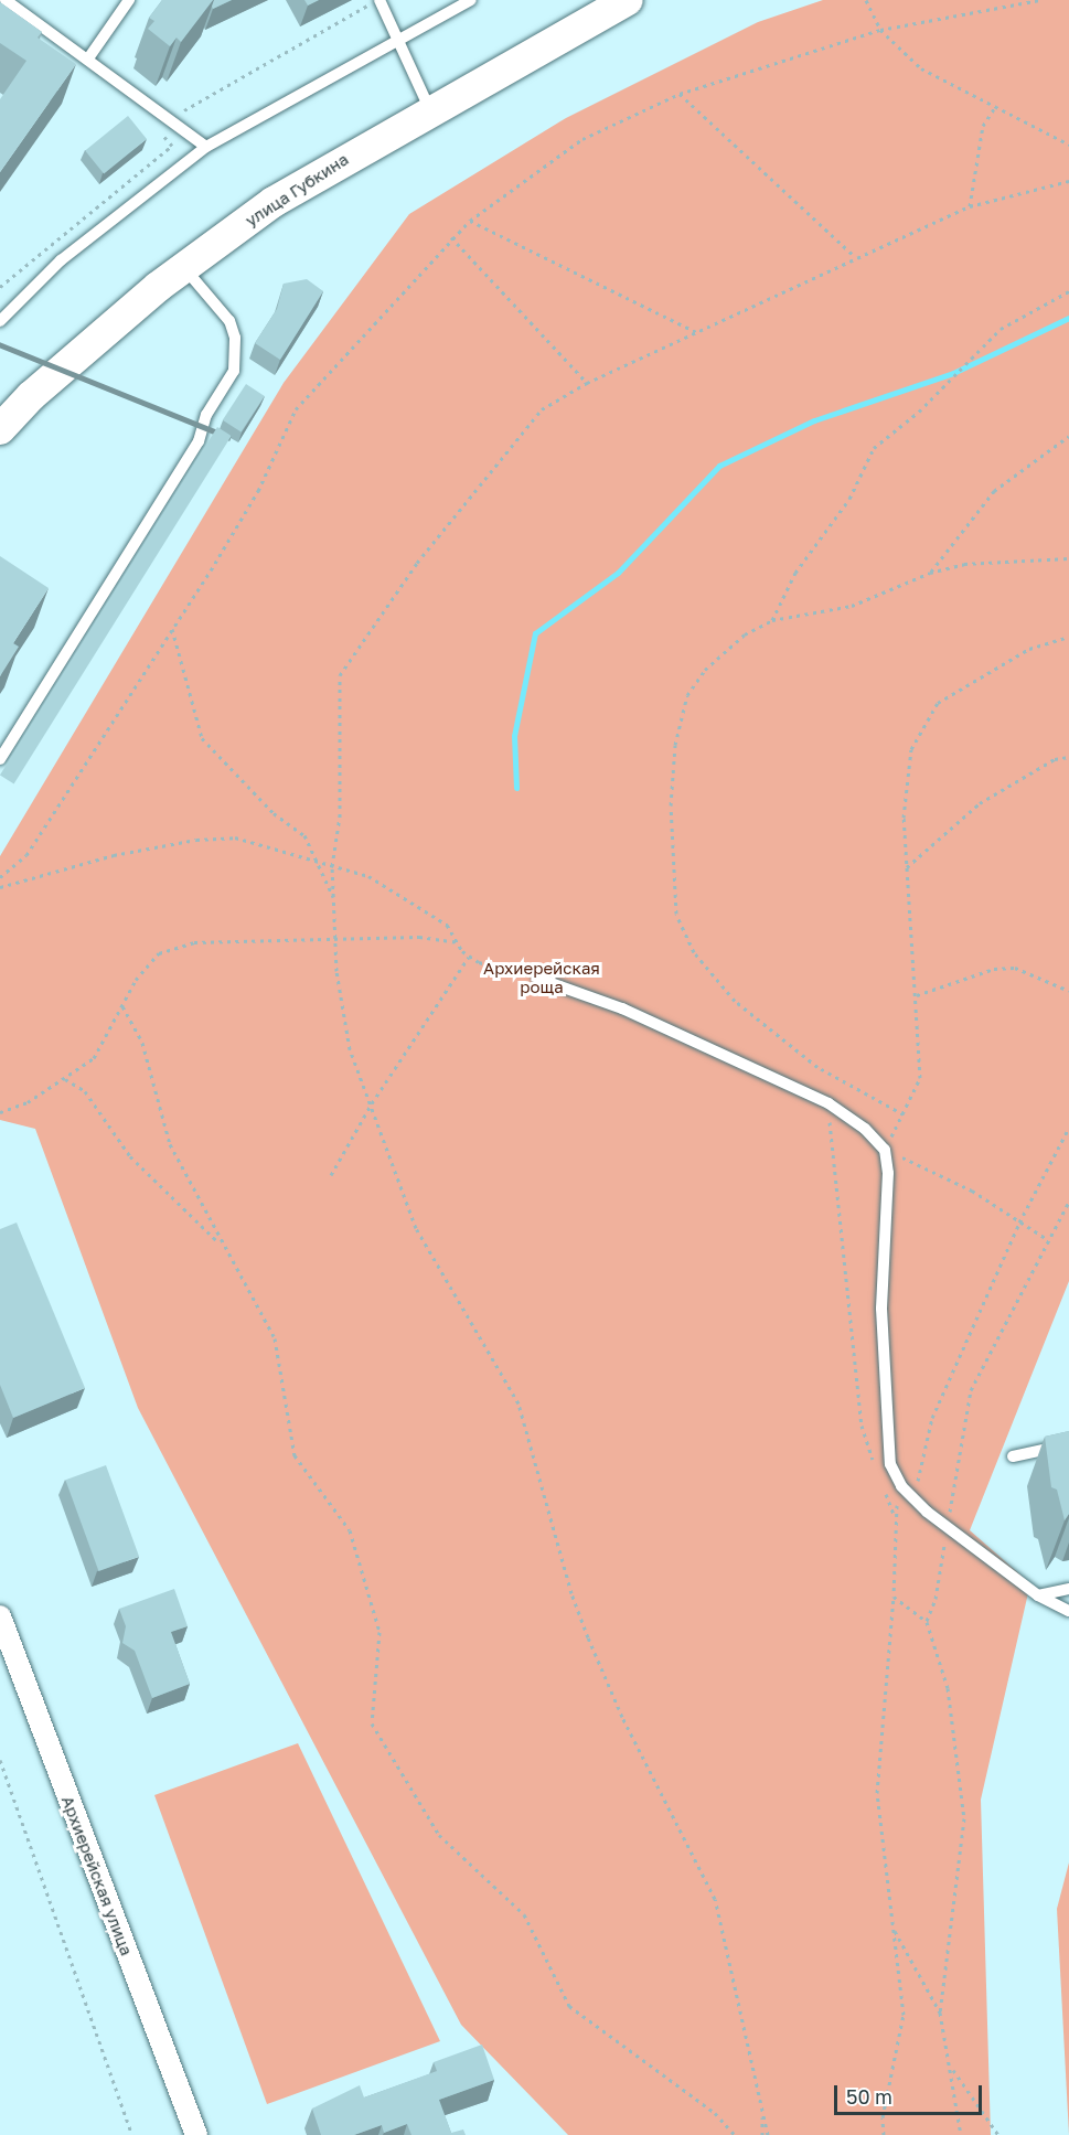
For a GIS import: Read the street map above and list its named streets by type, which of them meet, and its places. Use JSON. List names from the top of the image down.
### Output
{
  "streets": {
    "main road": ["улица Губкина"],
    "street": ["Архиерейская улица"]
  },
  "parks": ["Архиерейская роща"],
  "scale_bar": "50 m"
}
